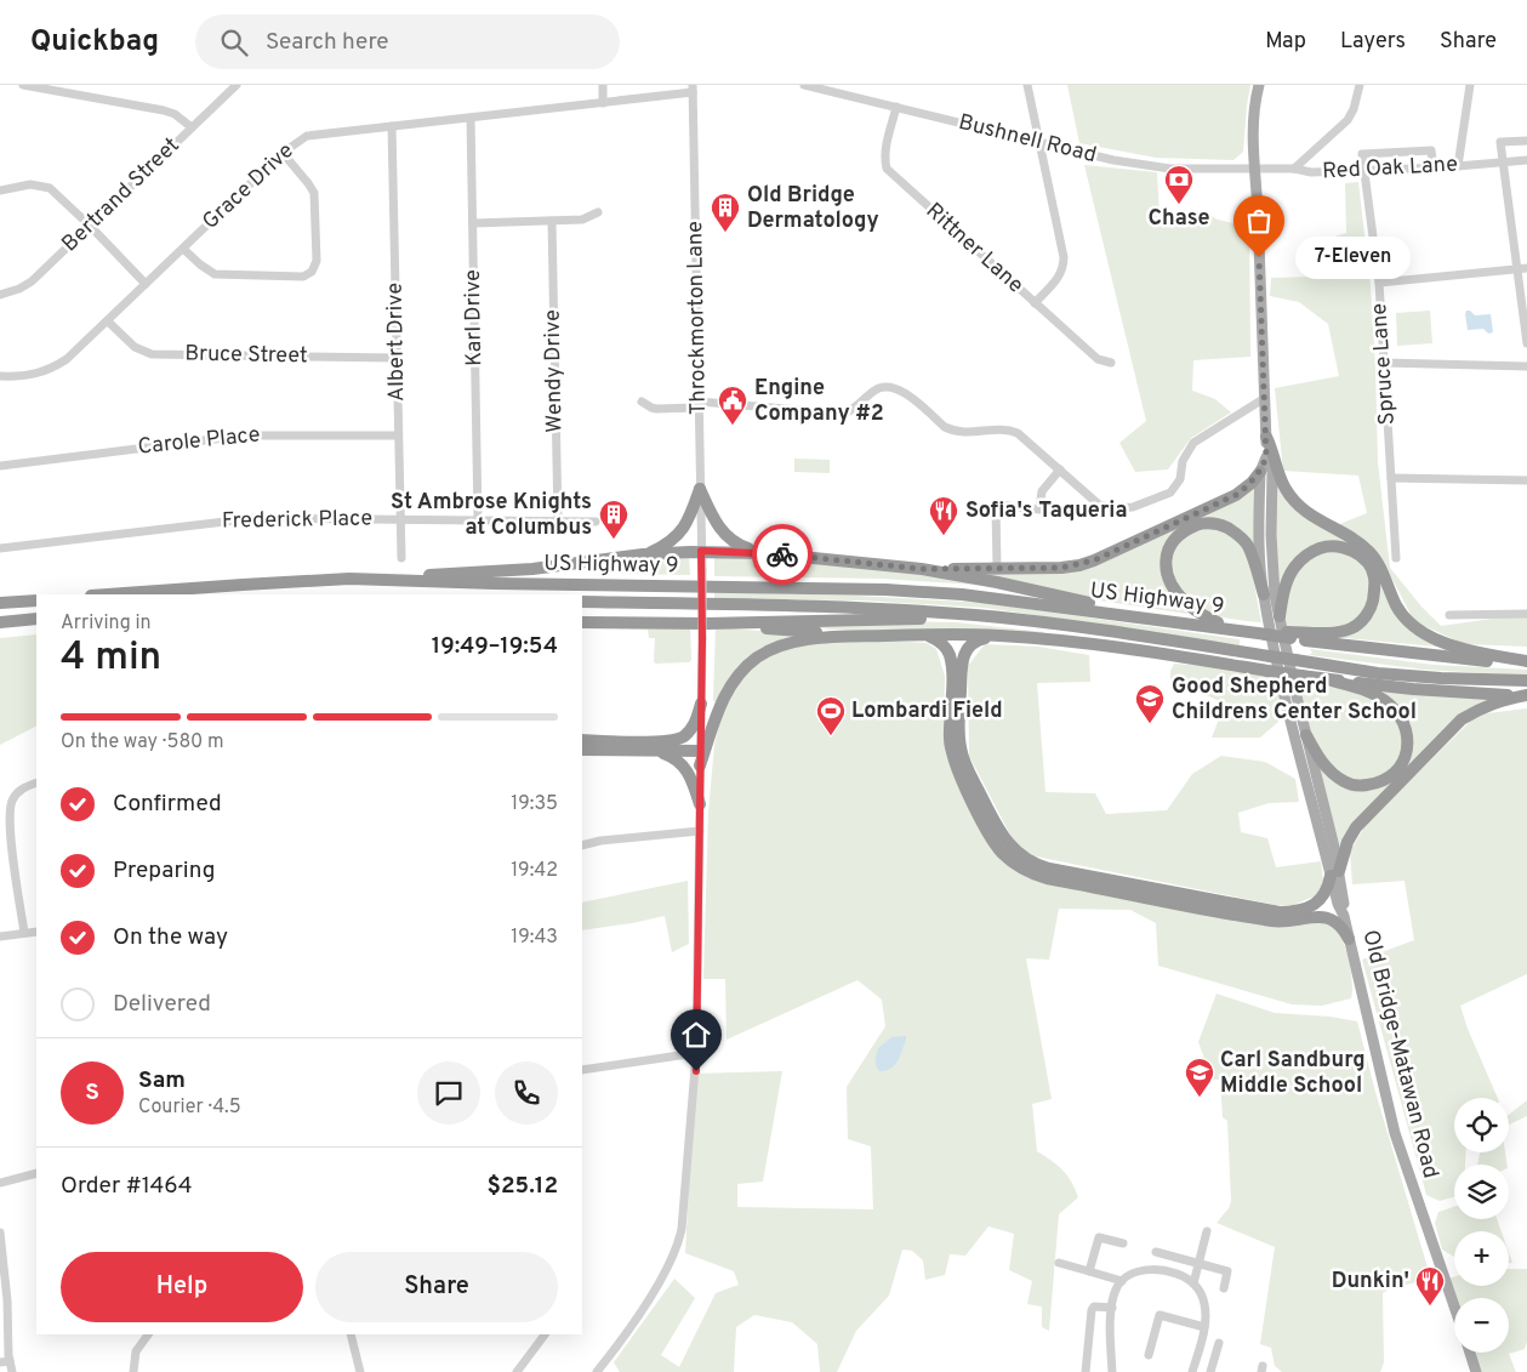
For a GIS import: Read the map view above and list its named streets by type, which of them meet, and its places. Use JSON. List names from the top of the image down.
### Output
{
  "streets": {
    "highway": ["US Highway 9"],
    "main road": ["Old Bridge-Matawan Road"],
    "street": [
      "Bushnell Road",
      "Red Oak Lane",
      "Grace Drive",
      "Bertrand Street",
      "Rittner Lane",
      "Karl Drive",
      "Throckmorton Lane",
      "Albert Drive",
      "Bruce Street",
      "Spruce Lane",
      "Wendy Drive",
      "Carole Place",
      "Frederick Place"
    ]
  },
  "crossings": [
    ["Bushnell Road", "Red Oak Lane"],
    ["Bushnell Road", "Rittner Lane"],
    ["Bushnell Road", "Old Bridge-Matawan Road"],
    ["Red Oak Lane", "Spruce Lane"],
    ["Red Oak Lane", "Old Bridge-Matawan Road"],
    ["Grace Drive", "Karl Drive"],
    ["Grace Drive", "Throckmorton Lane"],
    ["Grace Drive", "Albert Drive"],
    ["Grace Drive", "Bruce Street"],
    ["Karl Drive", "Frederick Place"],
    ["Albert Drive", "Bruce Street"],
    ["Albert Drive", "Carole Place"],
    ["Albert Drive", "Frederick Place"],
    ["Wendy Drive", "Frederick Place"]
  ],
  "places": {
    "bank": ["Chase"],
    "building": ["Old Bridge Dermatology", "St Ambrose Knights at Columbus"],
    "other": ["7-Eleven"],
    "public building": ["Engine Company #2"],
    "restaurant": ["Sofia's Taqueria", "Dunkin'"],
    "school or university": ["Good Shepherd Childrens Center School", "Carl Sandburg Middle School"],
    "sports": ["Lombardi Field"]
  },
  "page": {
    "header": "Quickbag",
    "search": "Search here",
    "nav": ["Map", "Layers", "Share"],
    "bubble": "7-Eleven",
    "heading": ["4 min", "Arriving in", "19:49–19:54"],
    "panel": [
      "Sam",
      "Courier · 4.5",
      "Order #1464",
      "$25.12"
    ],
    "bar": "On the way · 580 m",
    "list": [
      ["Confirmed", "19:35"],
      ["Preparing", "19:42"],
      ["On the way", "19:43"],
      "Delivered"
    ],
    "round": "S",
    "map_buttons": ["+", "−"],
    "buttons": ["Help", "Share"]
  }
}
